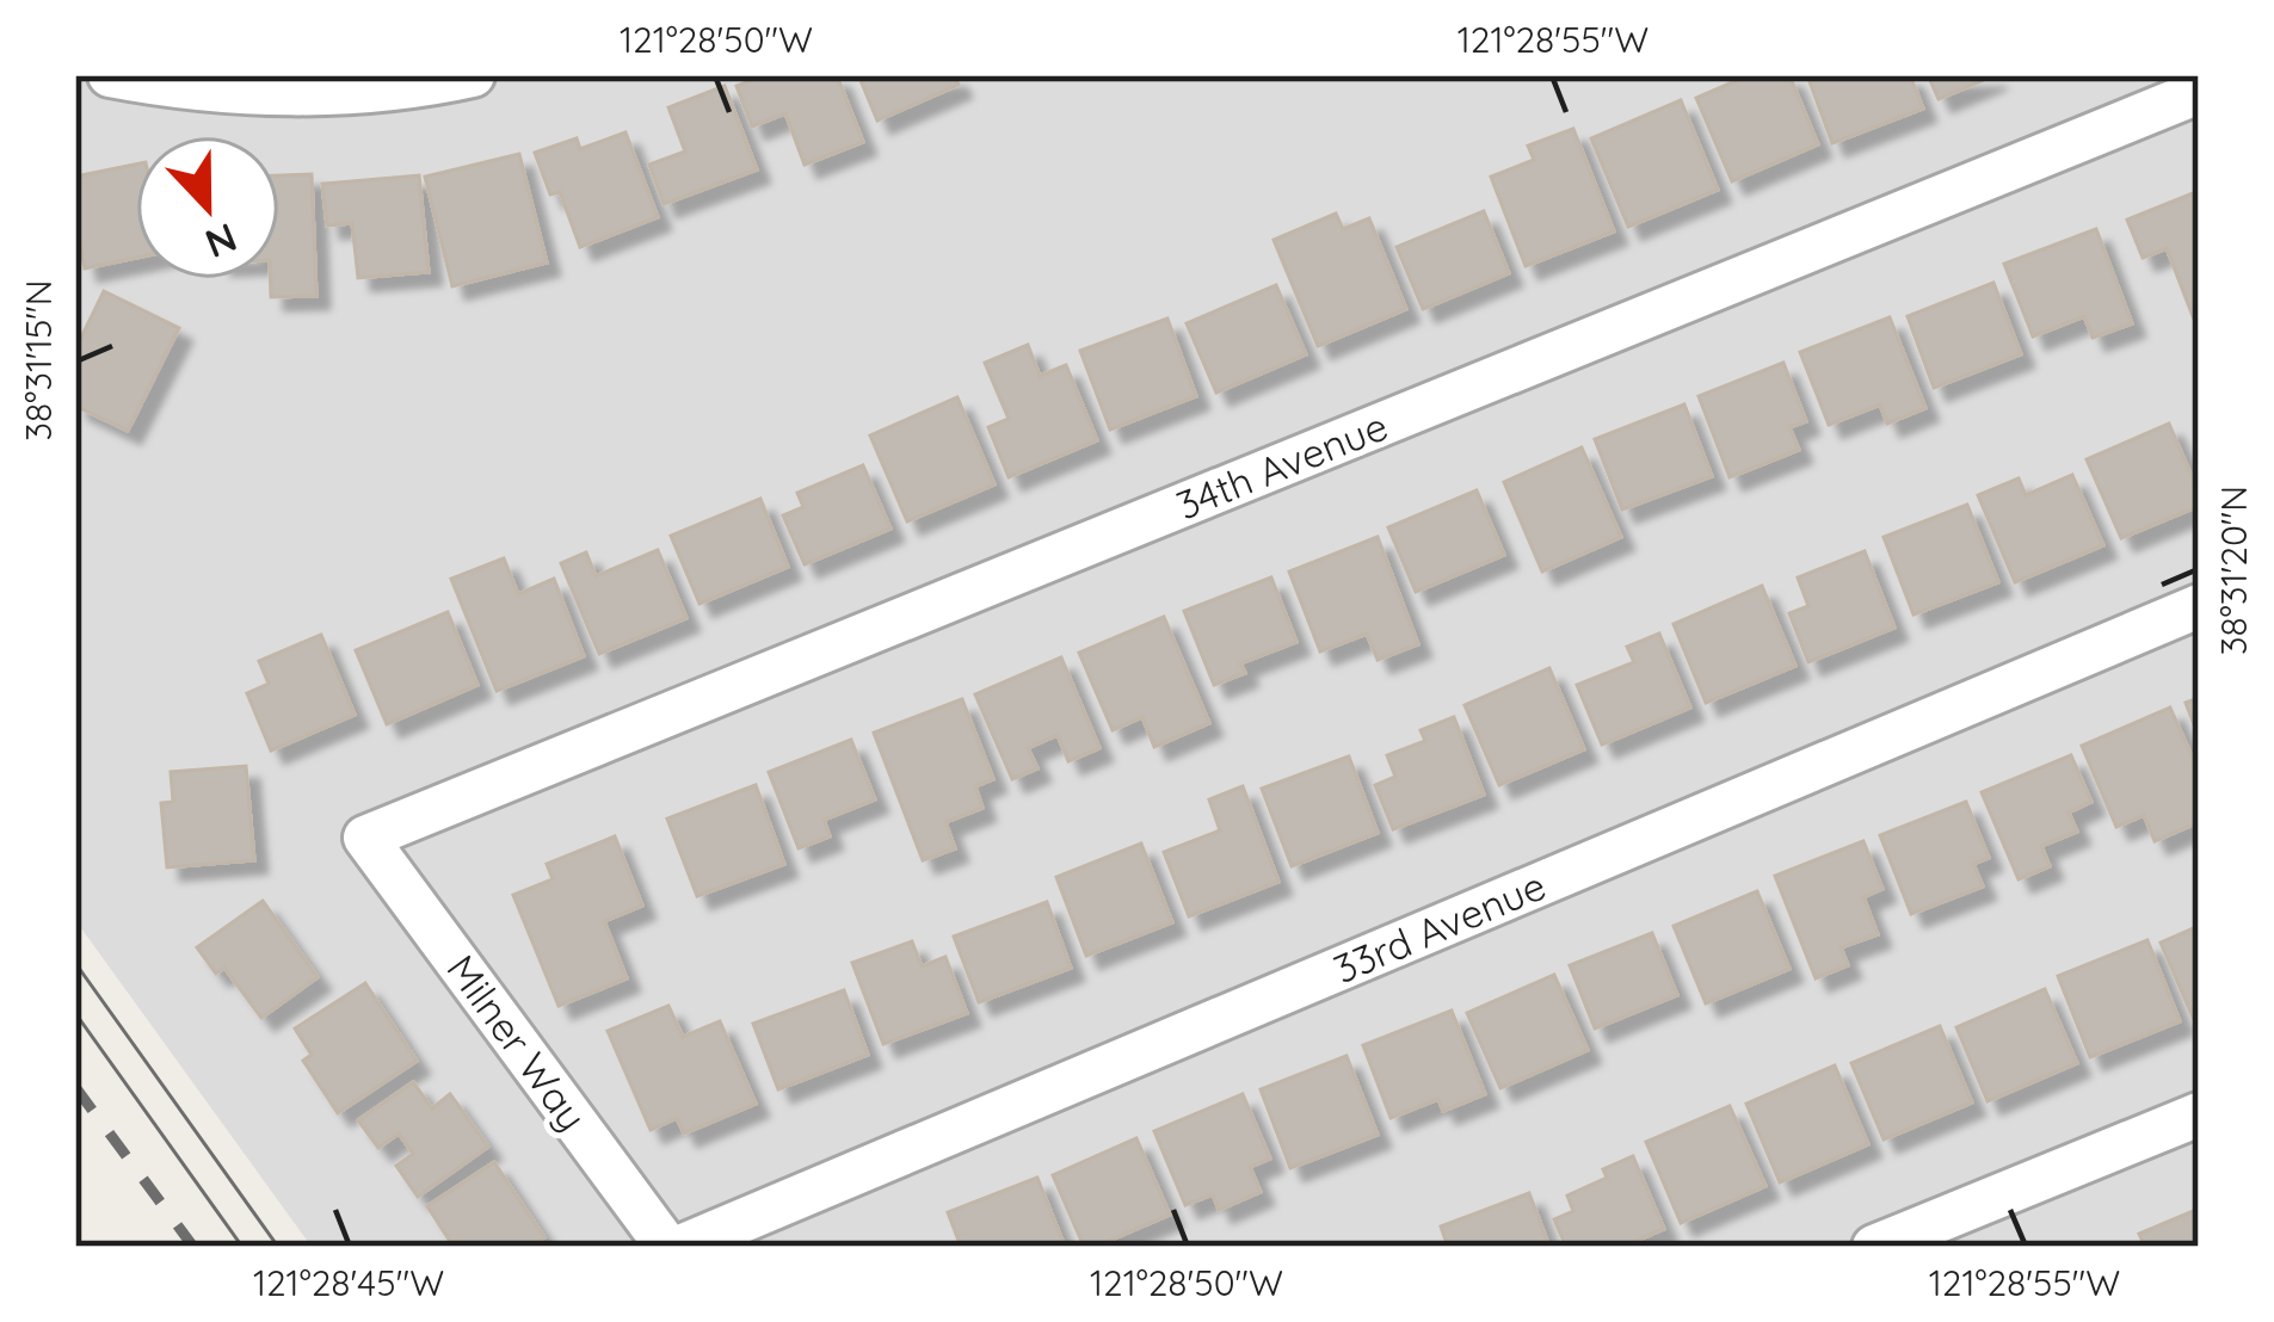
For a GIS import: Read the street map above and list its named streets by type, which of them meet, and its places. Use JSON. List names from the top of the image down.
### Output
{
  "streets": {
    "street": ["34th Avenue", "33rd Avenue", "Milner Way"]
  },
  "crossings": [
    ["34th Avenue", "Milner Way"]
  ],
  "north": "bottom",
  "coordinates": [
    "121°28'50\"W",
    "121°28'55\"W",
    "38°31'15\"N",
    "38°31'20\"N",
    "121°28'45\"W"
  ]
}
